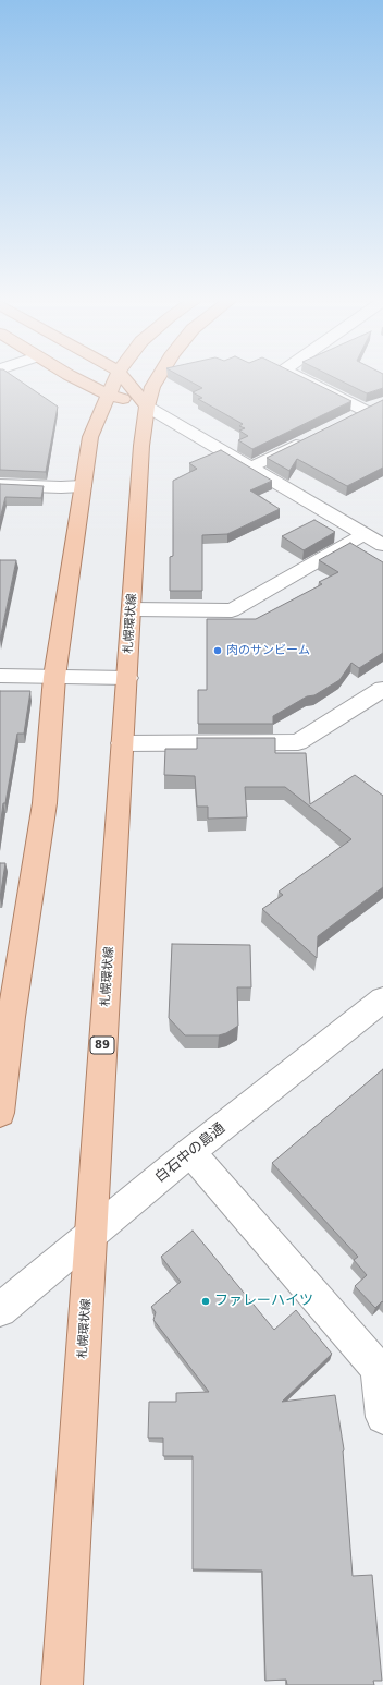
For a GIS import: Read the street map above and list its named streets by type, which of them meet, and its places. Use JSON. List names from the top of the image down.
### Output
{
  "streets": {
    "main road": ["札幌環状線", "89"],
    "street": ["白石中の島通"]
  },
  "crossings": [
    ["札幌環状線", "白石中の島通"]
  ],
  "places": ["肉のサンビーム", "ファレーハイツ"]
}
